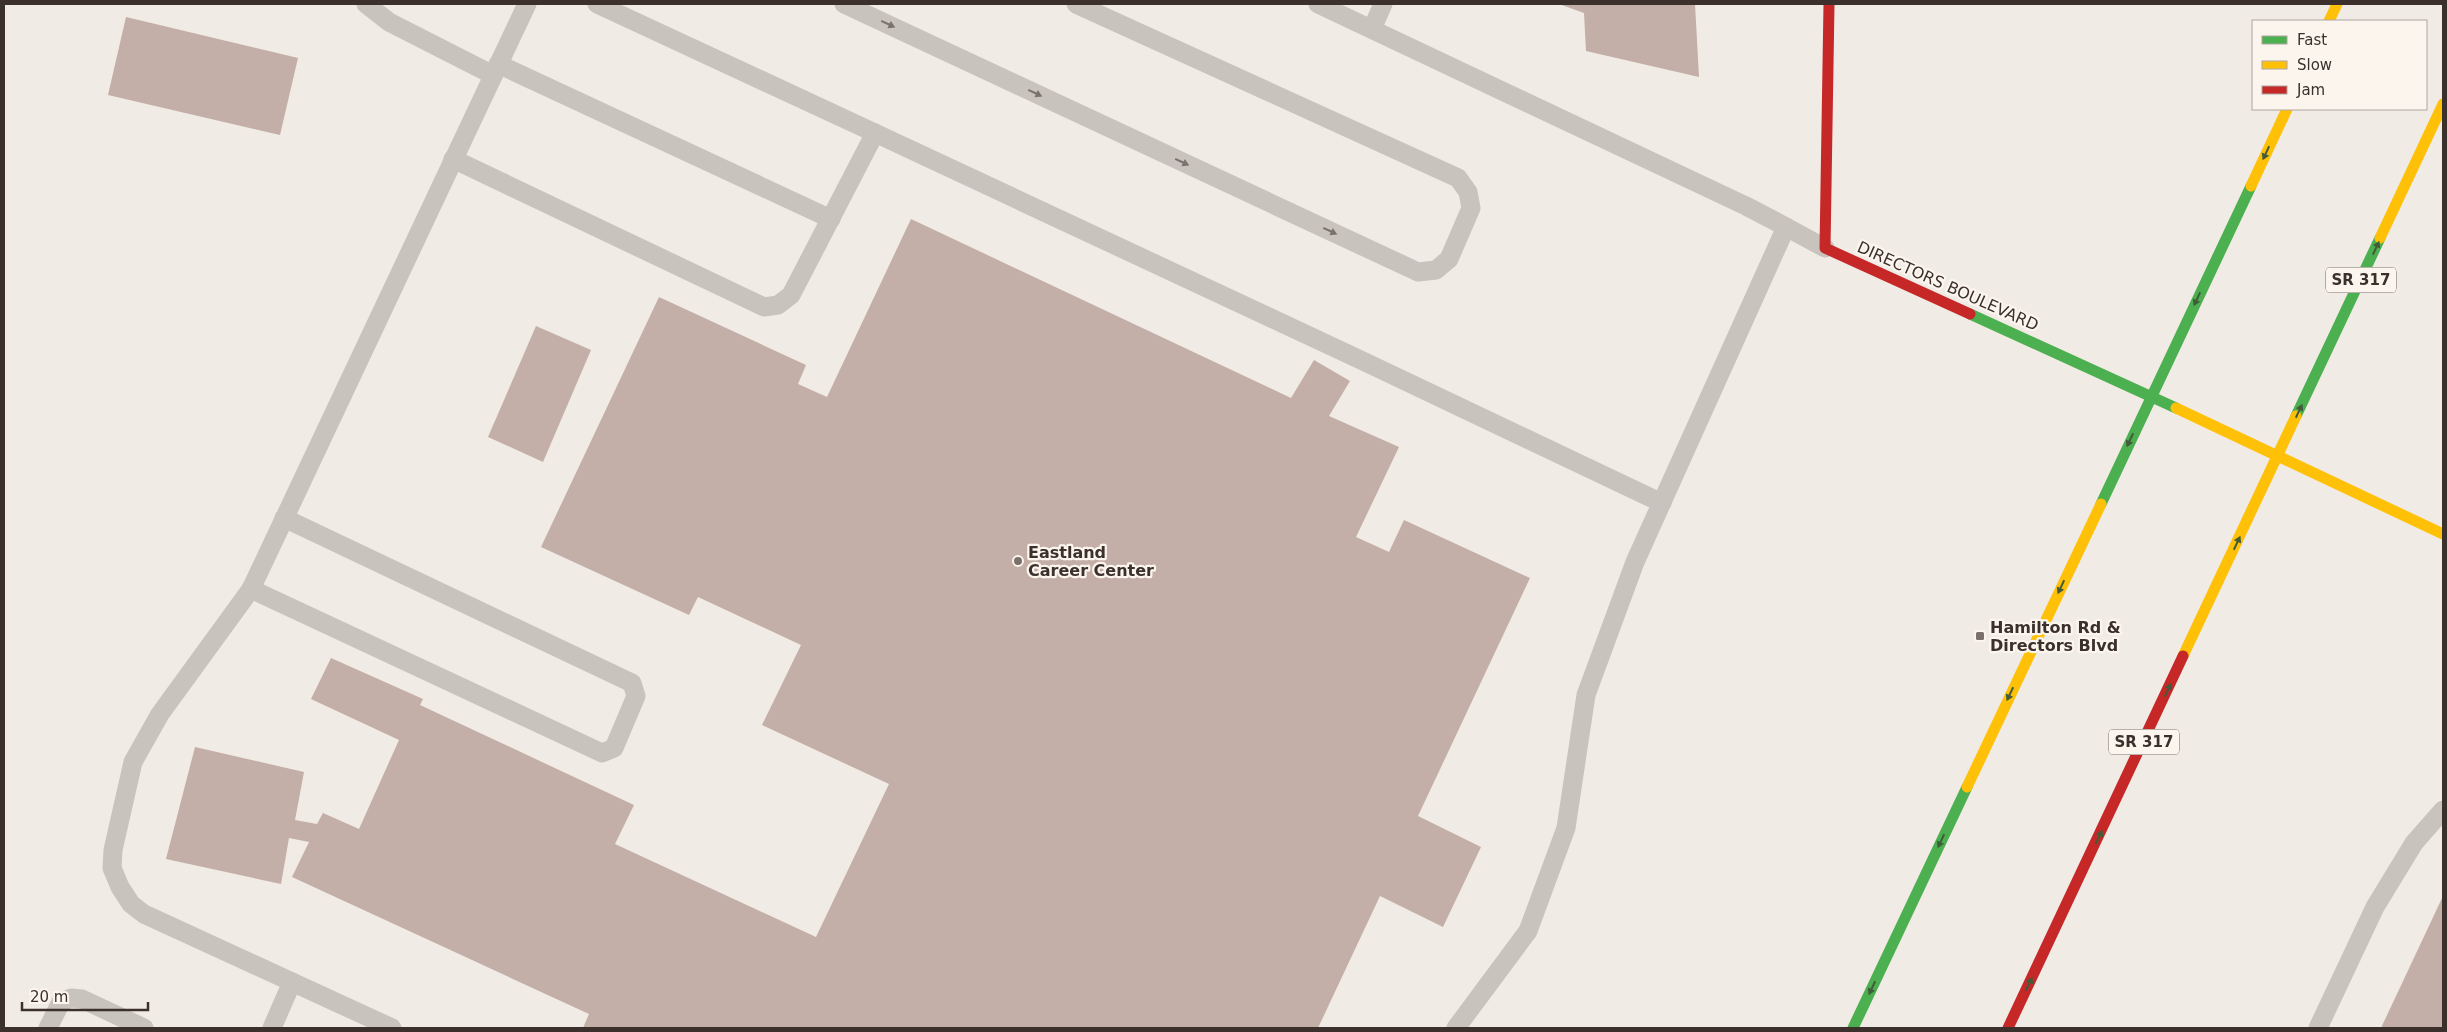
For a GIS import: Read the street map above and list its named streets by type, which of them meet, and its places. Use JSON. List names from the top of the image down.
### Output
{
  "streets": {
    "main road": ["SR 317", "DIRECTORS BOULEVARD"]
  },
  "crossings": [
    ["SR 317", "DIRECTORS BOULEVARD"]
  ],
  "places": {
    "other": ["Eastland Career Center"],
    "transit": ["Hamilton Rd & Directors Blvd"]
  },
  "legend": ["Fast", "Slow", "Jam"],
  "scale_bar": "20 m"
}
